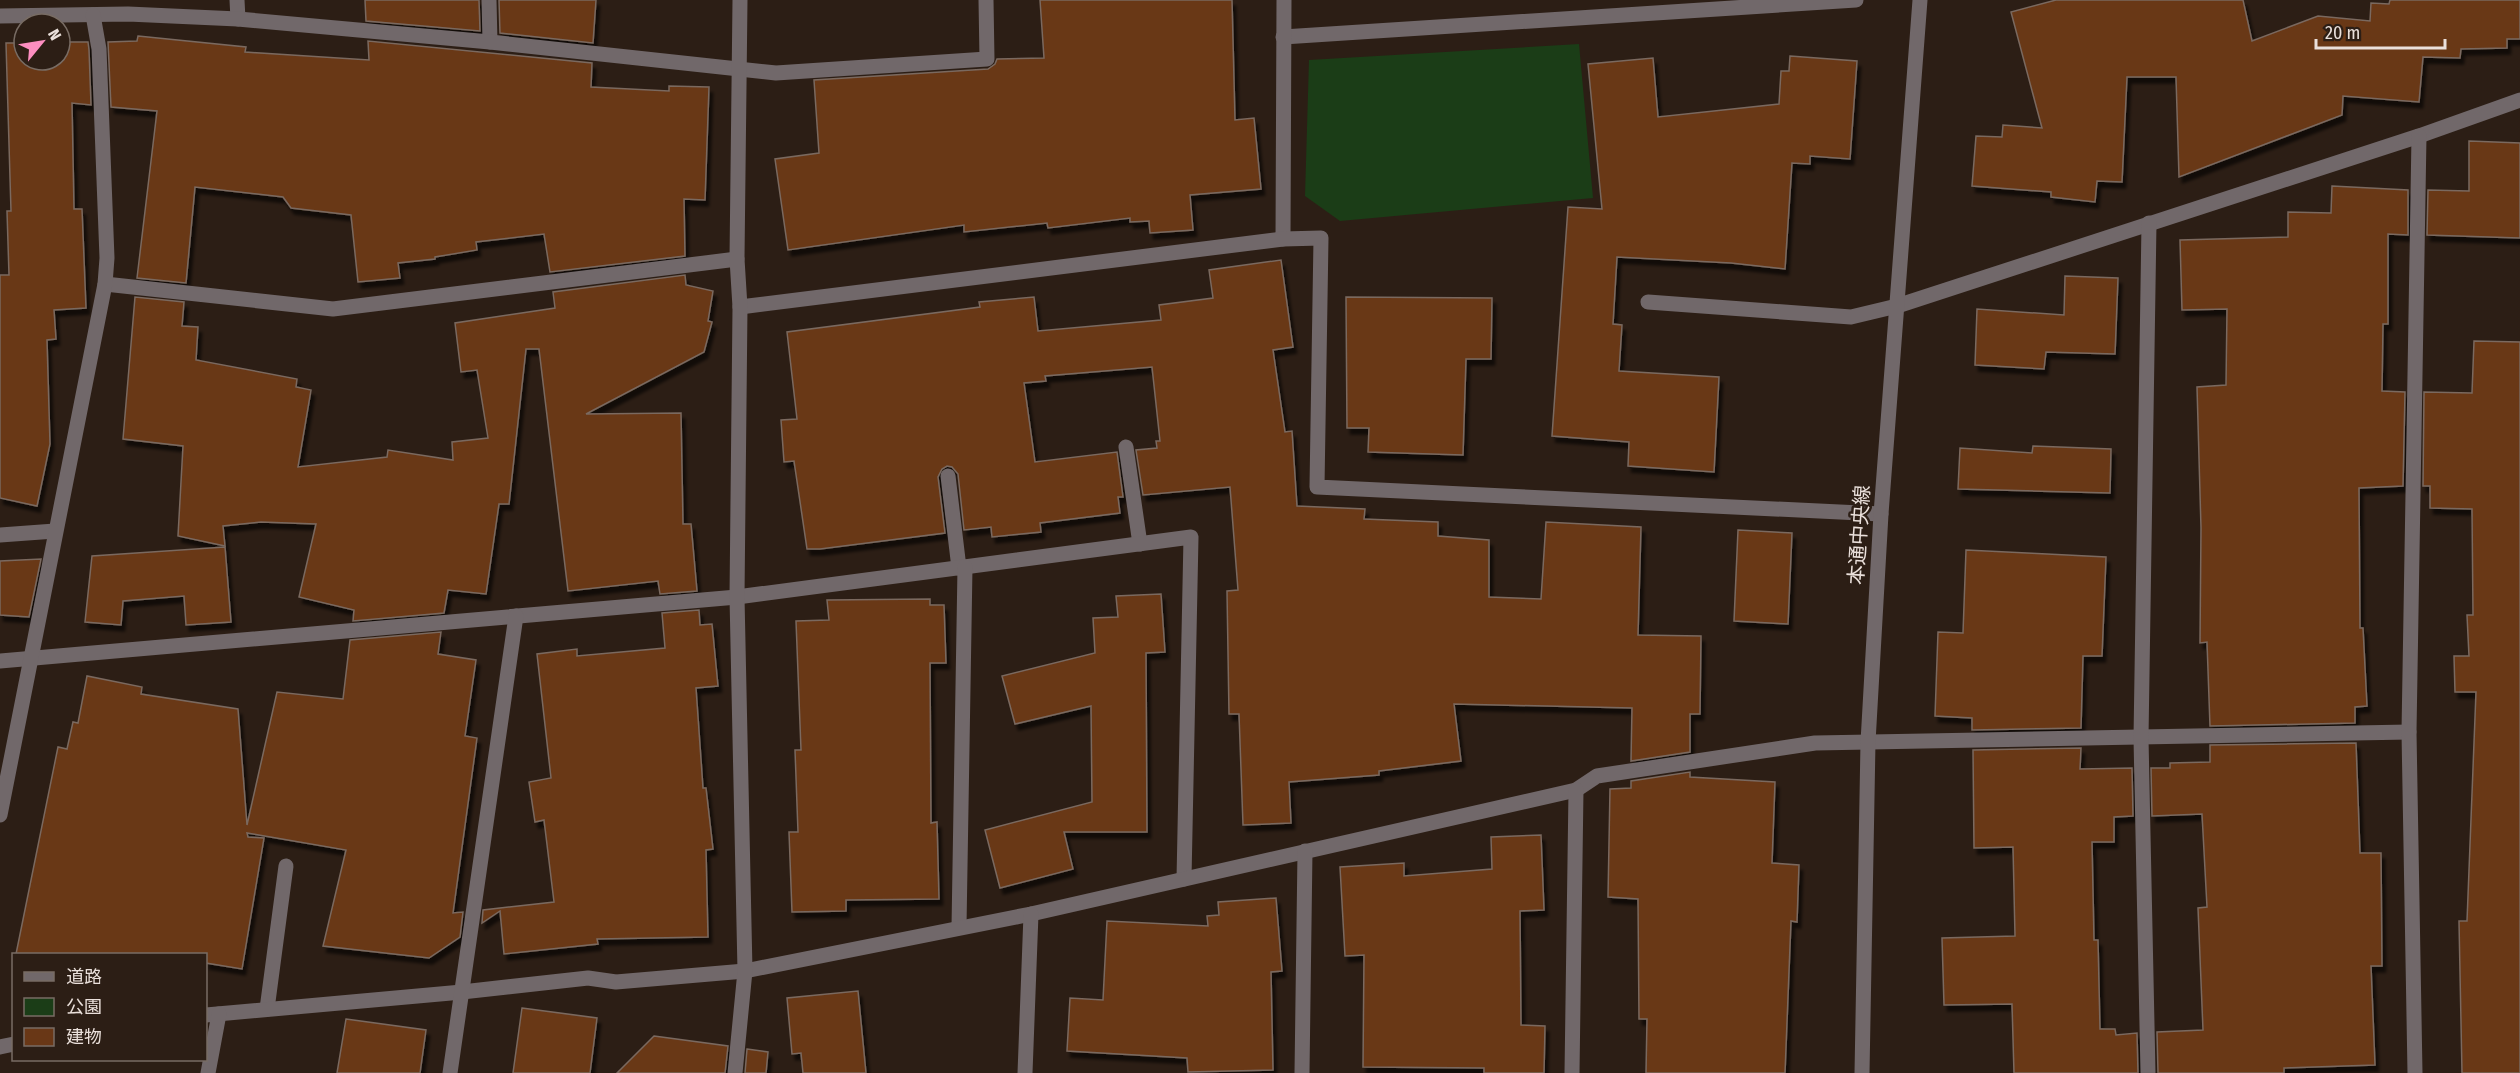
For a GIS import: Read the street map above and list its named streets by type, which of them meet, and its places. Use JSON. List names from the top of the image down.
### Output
{
  "streets": {
    "street": ["本通中央線"]
  },
  "legend": ["道路", "公園", "建物"],
  "scale_bar": "20 m",
  "north": "top right"
}
